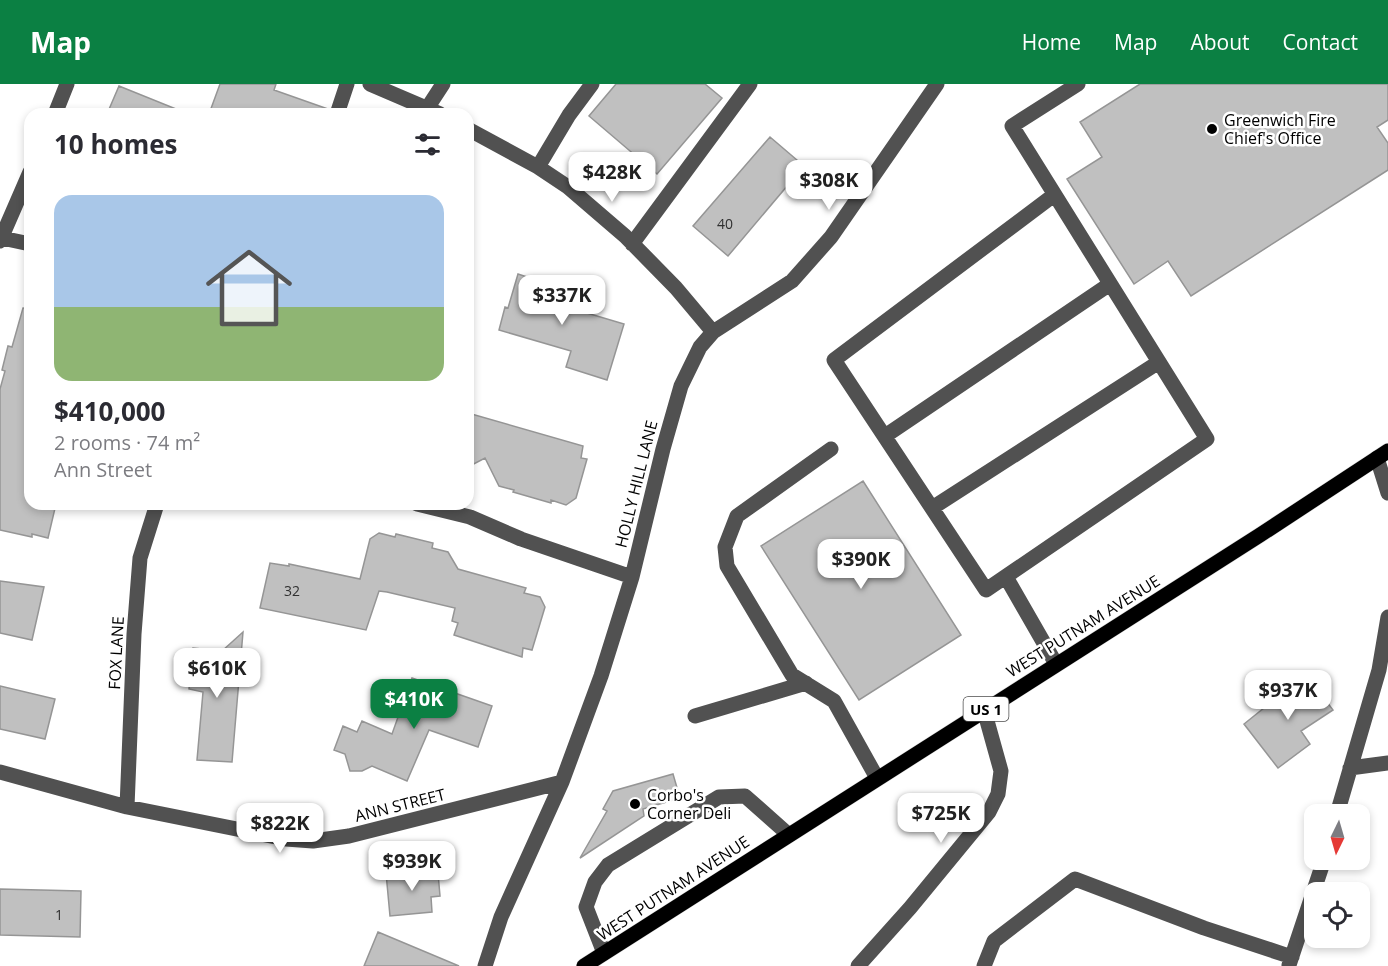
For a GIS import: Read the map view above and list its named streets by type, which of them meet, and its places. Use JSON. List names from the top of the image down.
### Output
{
  "streets": {
    "main road": ["WEST PUTNAM AVENUE", "US 1"],
    "street": ["HOLLY HILL LANE", "FOX LANE", "ANN STREET"]
  },
  "crossings": [
    ["HOLLY HILL LANE", "ANN STREET"],
    ["FOX LANE", "ANN STREET"]
  ],
  "places": ["Greenwich Fire Chief's Office", "Corbo's Corner Deli"],
  "house_numbers": ["40", "32", "1"],
  "north": "bottom",
  "page": {
    "header": "Map",
    "nav": [
      "Home",
      "Map",
      "About",
      "Contact"
    ],
    "heading": "10 homes",
    "price": [
      "$428K",
      "$308K",
      "$337K",
      "$390K",
      "$610K",
      "$937K",
      "$410K",
      "$725K",
      "$822K",
      "$939K"
    ],
    "list": [
      {
        "name": "$410,000",
        "note": "2 rooms · 74 m² · Ann Street"
      }
    ]
  }
}
